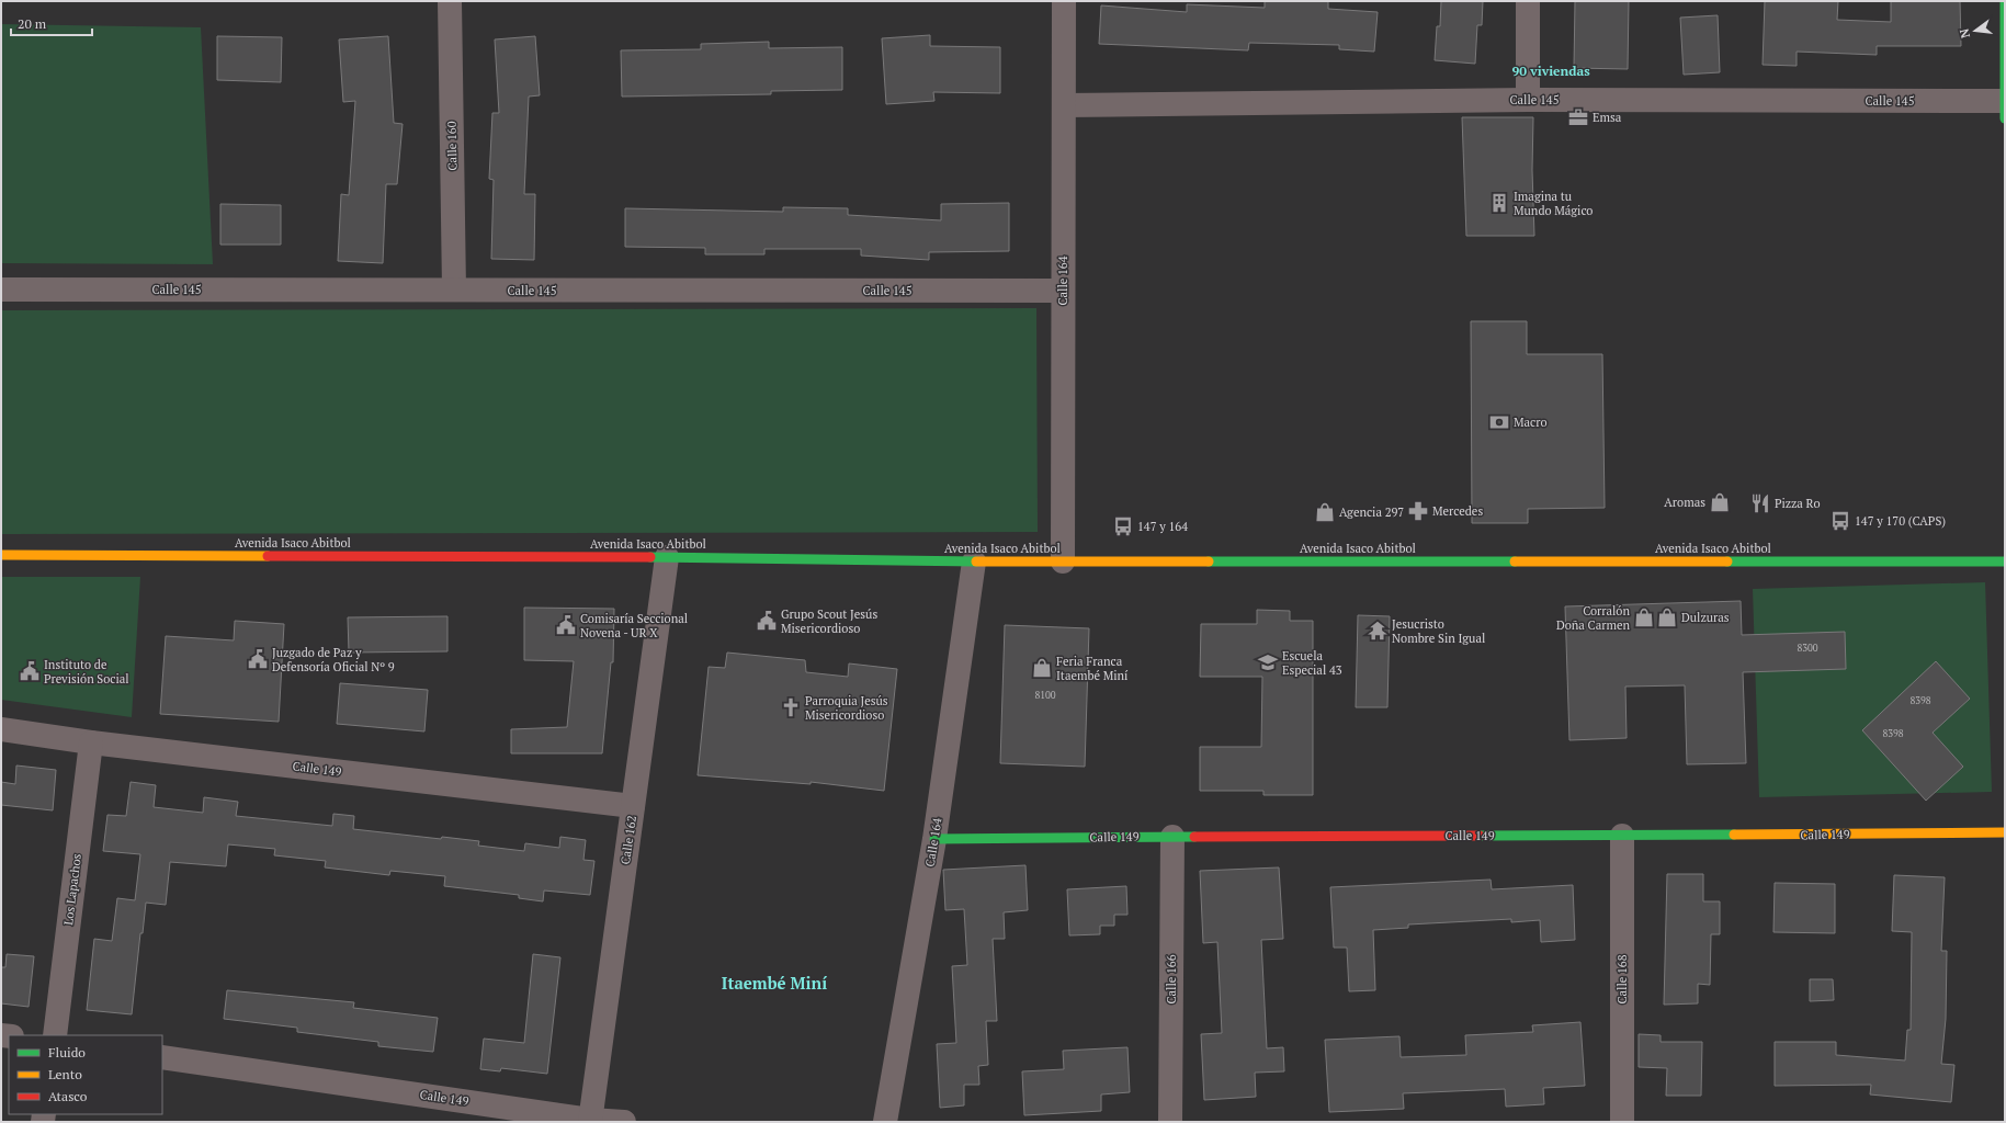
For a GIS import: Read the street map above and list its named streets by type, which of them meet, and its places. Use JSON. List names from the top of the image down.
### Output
{
  "streets": {
    "main road": ["Avenida Isaco Abitbol", "Calle 149"],
    "street": [
      "Calle 145",
      "Calle 160",
      "Calle 164",
      "Calle 162",
      "Los Lapachos",
      "Calle 166",
      "Calle 168"
    ]
  },
  "crossings": [
    ["Calle 145", "Calle 160"],
    ["Calle 145", "Calle 164"],
    ["Calle 164", "Avenida Isaco Abitbol"],
    ["Calle 164", "Calle 149"],
    ["Avenida Isaco Abitbol", "Calle 162"],
    ["Calle 149", "Calle 162"],
    ["Calle 149", "Los Lapachos"],
    ["Calle 149", "Calle 166"],
    ["Calle 149", "Calle 168"]
  ],
  "districts": ["90 viviendas", "Itaembé Miní"],
  "places": {
    "office": ["Emsa"],
    "building": ["Imagina tu Mundo Mágico"],
    "bank": ["Macro"],
    "shop": [
      "Aromas",
      "Agencia 297",
      "Corralón Doña Carmen",
      "Dulzuras",
      "Feria Franca Itaembé Miní"
    ],
    "restaurant": ["Pizza Ro"],
    "pharmacy": ["Mercedes"],
    "bus stop": ["147 y 170 (CAPS)", "147 y 164"],
    "public building": [
      "Grupo Scout Jesús Misericordioso",
      "Comisaría Seccional Novena - UR X",
      "Juzgado de Paz y Defensoría Oficial Nº 9",
      "Instituto de Previsión Social"
    ],
    "temple": ["Jesucristo Nombre Sin Igual"],
    "school or university": ["Escuela Especial 43"],
    "church": ["Parroquia Jesús Misericordioso"]
  },
  "house_numbers": [
    "8300",
    "8100",
    "8398",
    "8398"
  ],
  "legend": ["Fluido", "Lento", "Atasco"],
  "scale_bar": "20 m",
  "north": "left"
}
